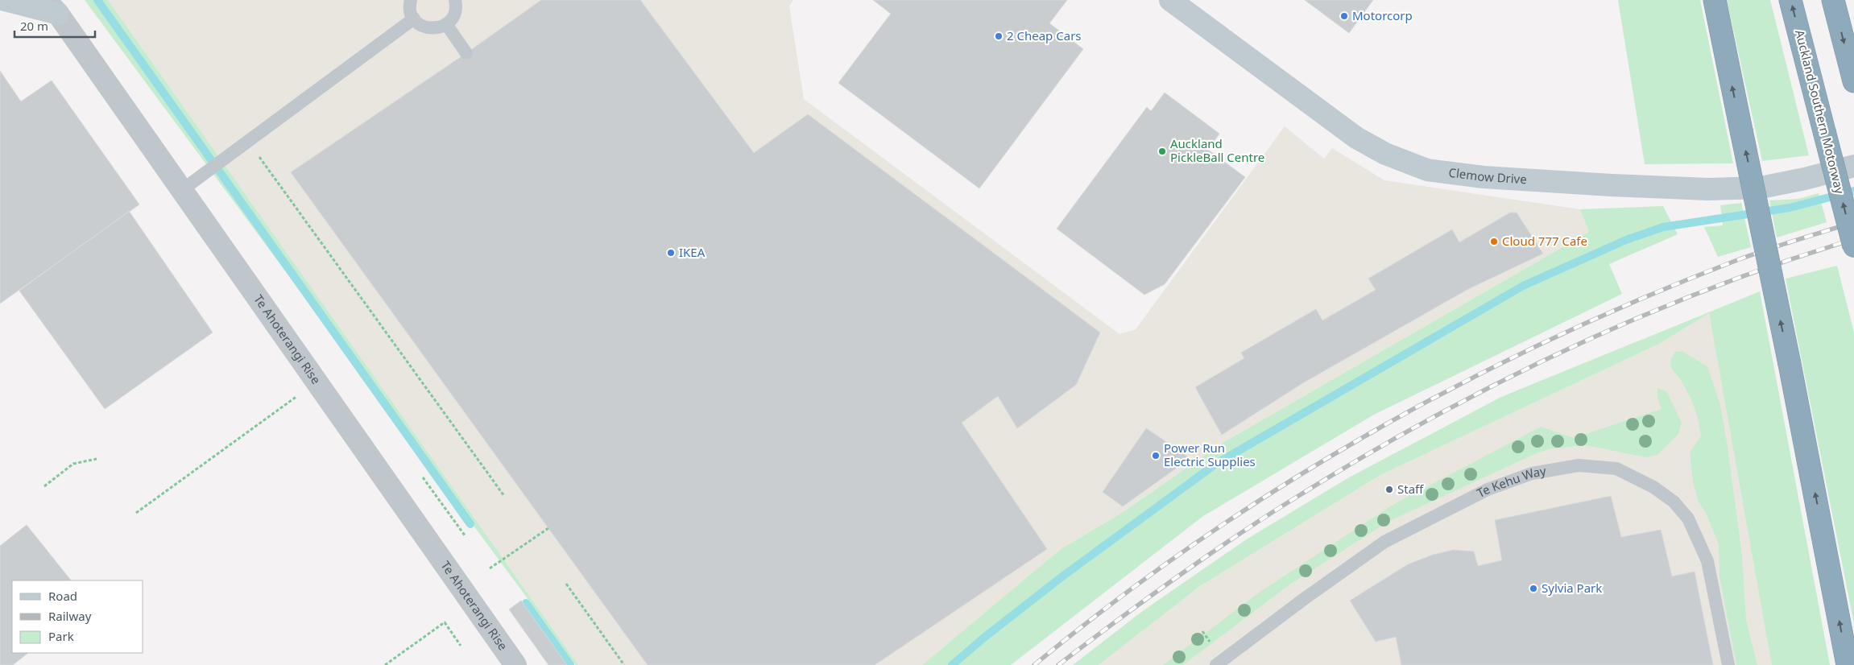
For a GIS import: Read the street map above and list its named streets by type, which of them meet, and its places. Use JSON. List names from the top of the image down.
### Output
{
  "streets": {
    "highway": ["Auckland Southern Motorway"],
    "main road": ["Clemow Drive"],
    "street": ["Te Ahoterangi Rise"],
    "lane": ["Te Kehu Way"]
  },
  "places": [
    "Motorcorp",
    "2 Cheap Cars",
    "Auckland PickleBall Centre",
    "Cloud 777 Cafe",
    "IKEA",
    "Power Run Electric Supplies",
    "Staff",
    "Sylvia Park"
  ],
  "legend": ["Road", "Railway", "Park"],
  "scale_bar": "20 m"
}
